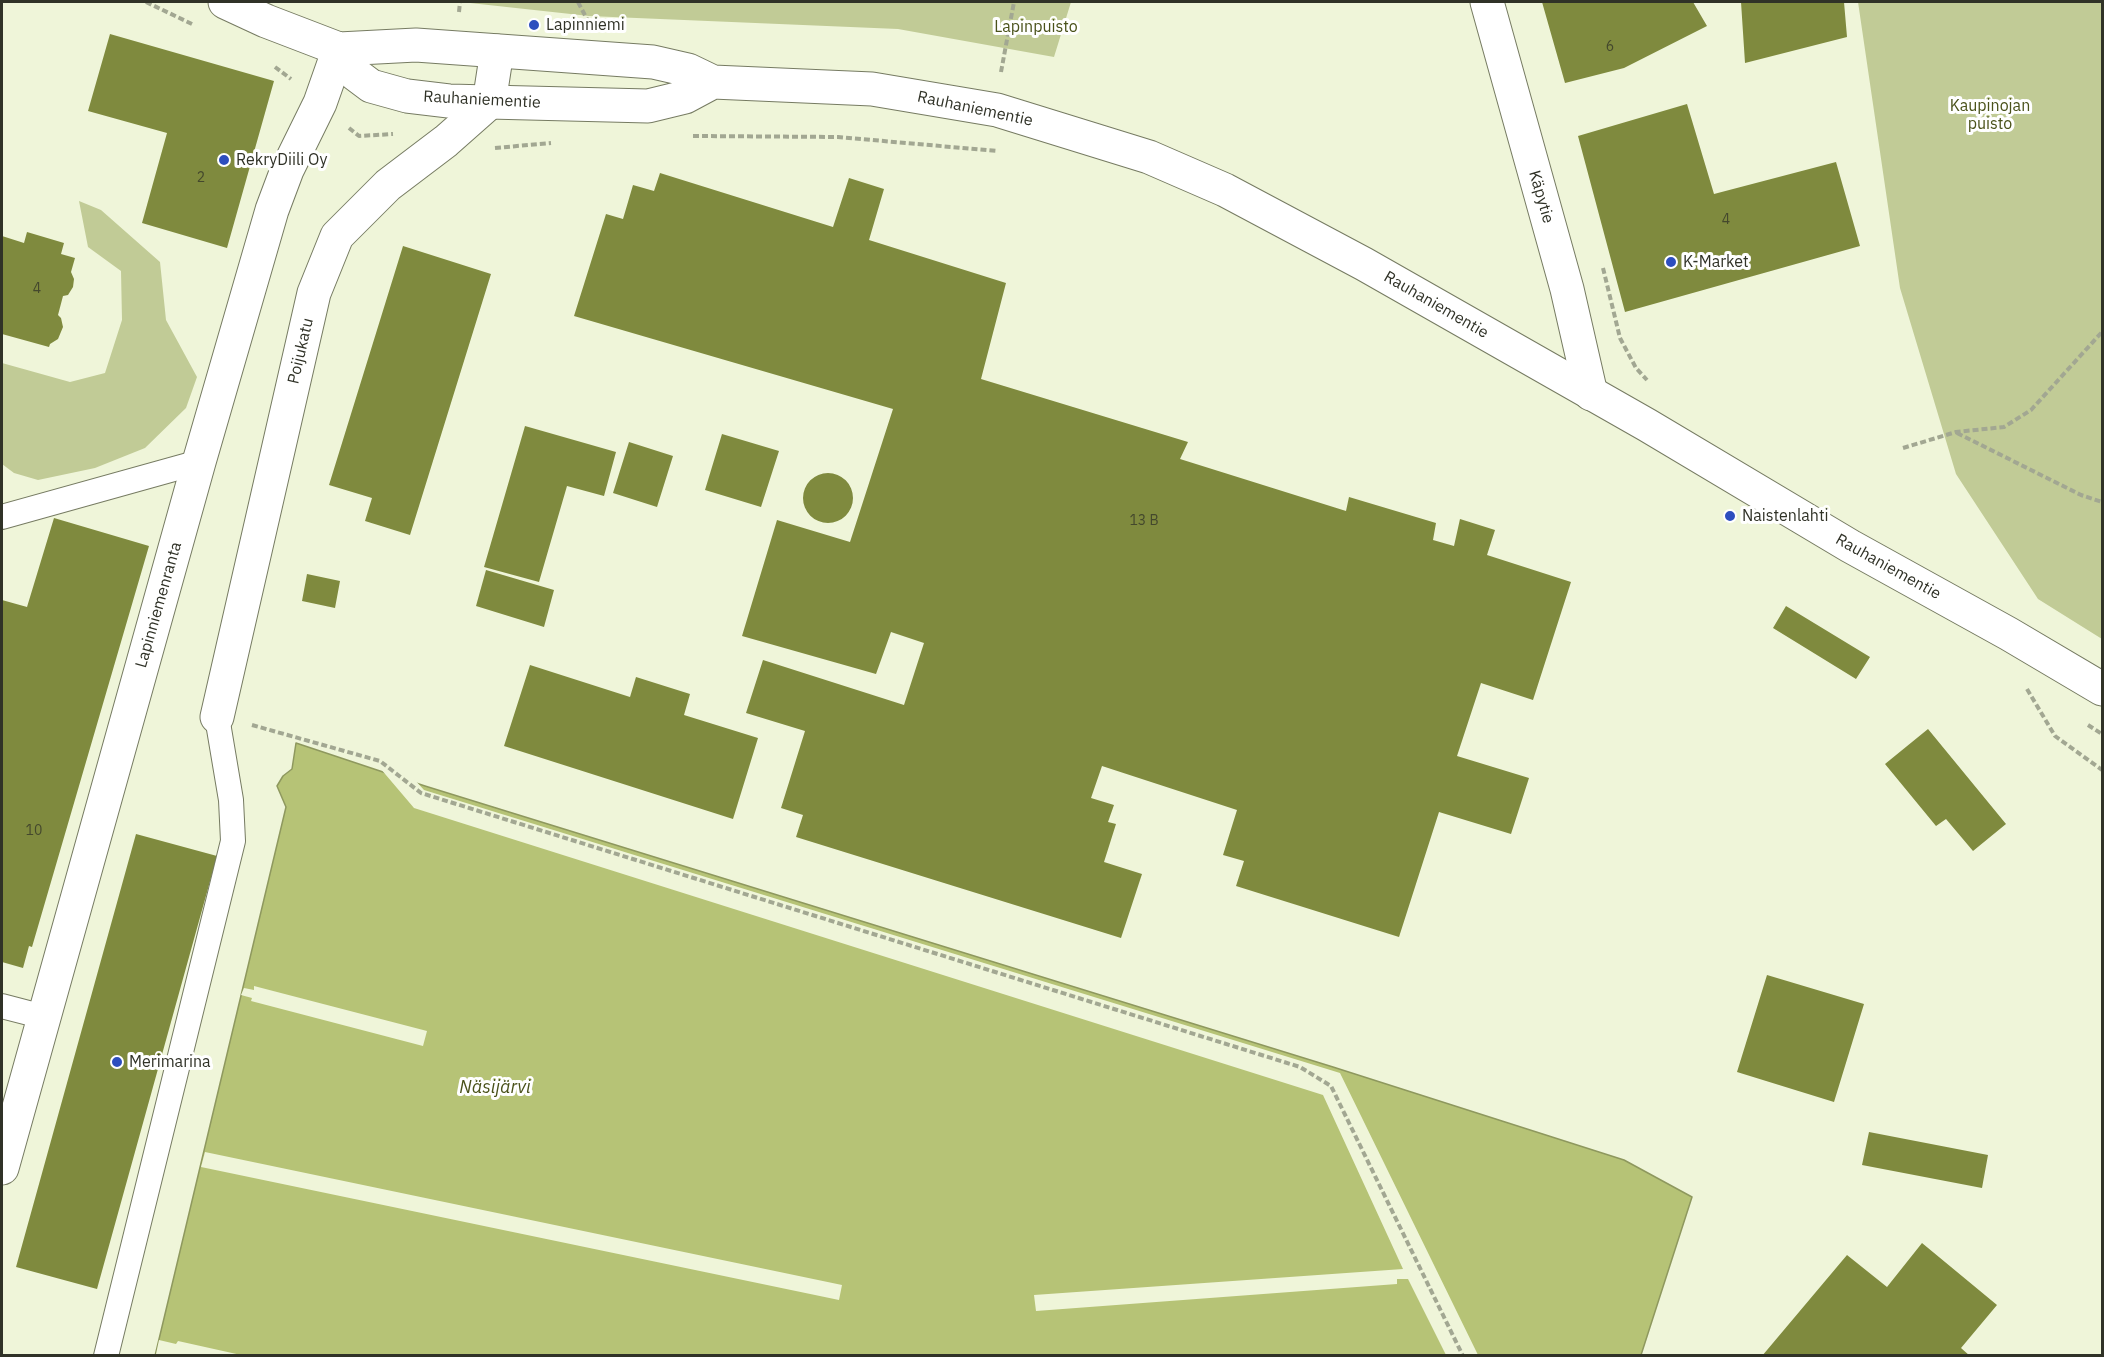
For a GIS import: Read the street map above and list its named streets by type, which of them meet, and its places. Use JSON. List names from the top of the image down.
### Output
{
  "streets": {
    "street": [
      "Rauhaniementie",
      "Käpytie",
      "Poijukatu",
      "Lapinniemenranta"
    ]
  },
  "crossings": [
    ["Rauhaniementie", "Käpytie"],
    ["Rauhaniementie", "Poijukatu"],
    ["Rauhaniementie", "Lapinniemenranta"]
  ],
  "water": ["Näsijärvi"],
  "parks": ["Lapinpuisto", "Kaupinojan puisto"],
  "places": [
    "Lapinniemi",
    "RekryDiili Oy",
    "K-Market",
    "Naistenlahti",
    "Merimarina"
  ],
  "house_numbers": [
    "6",
    "2",
    "4",
    "4",
    "13 B",
    "10"
  ]
}
